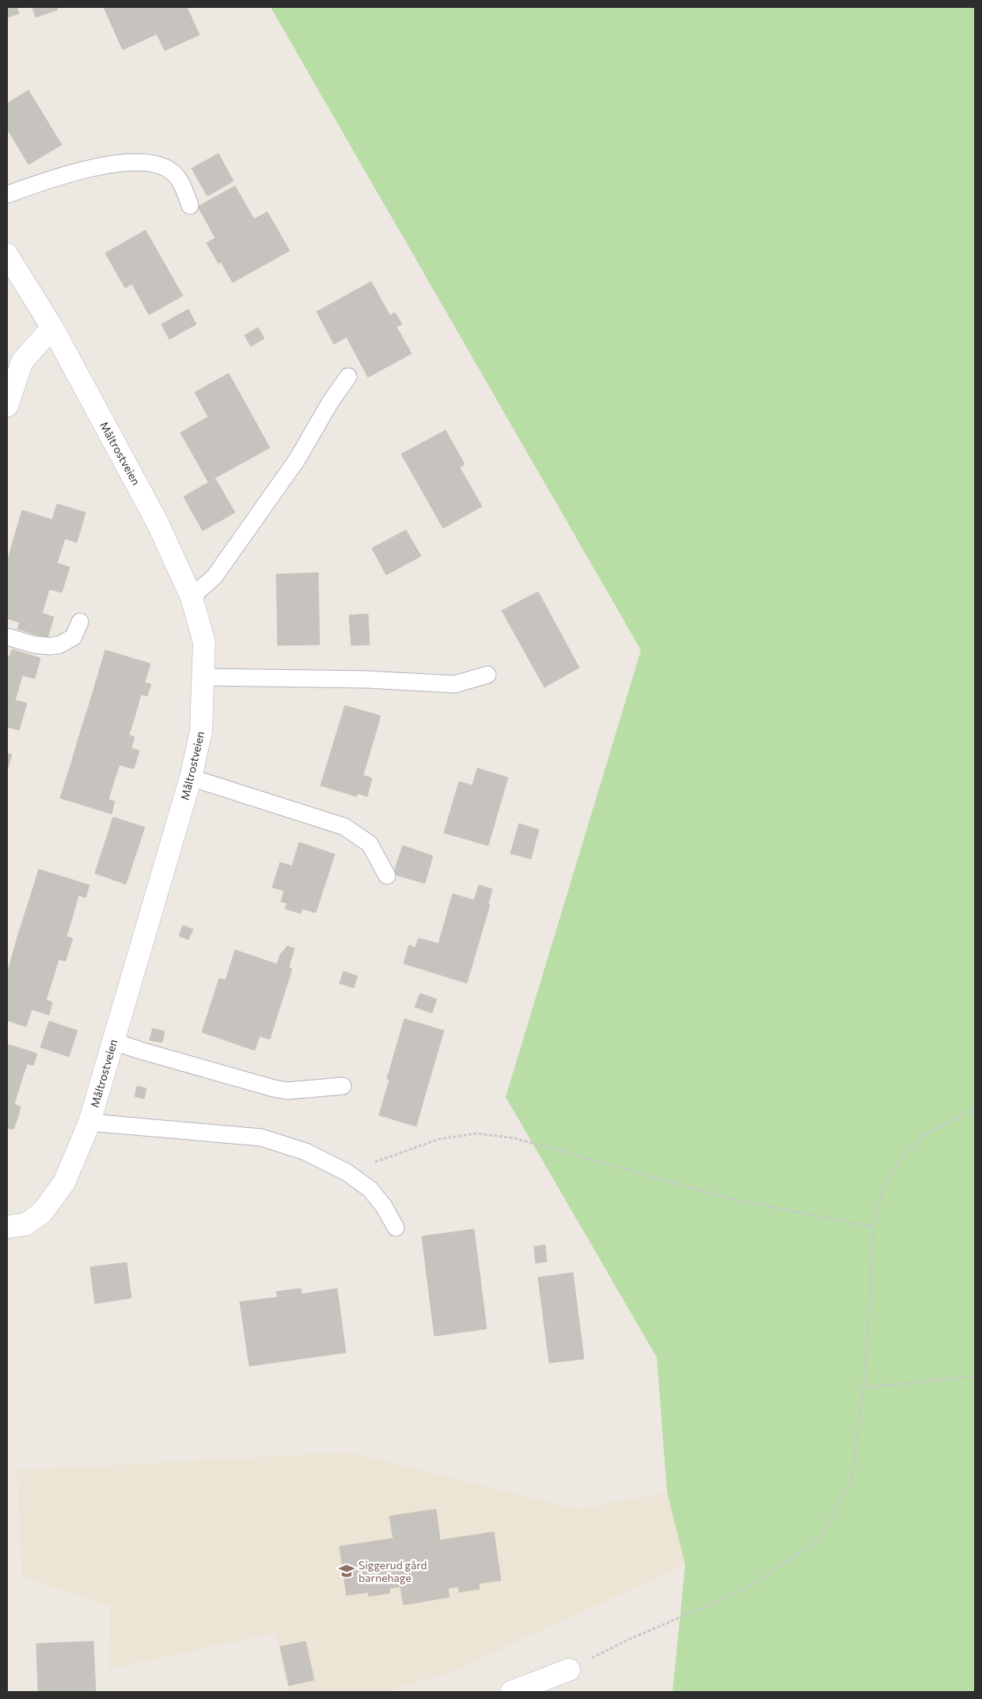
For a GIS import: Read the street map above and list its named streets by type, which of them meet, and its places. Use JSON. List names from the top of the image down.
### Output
{
  "streets": {
    "street": ["Måltrostveien"]
  },
  "places": {
    "school or university": ["Siggerud gård barnehage"]
  }
}
